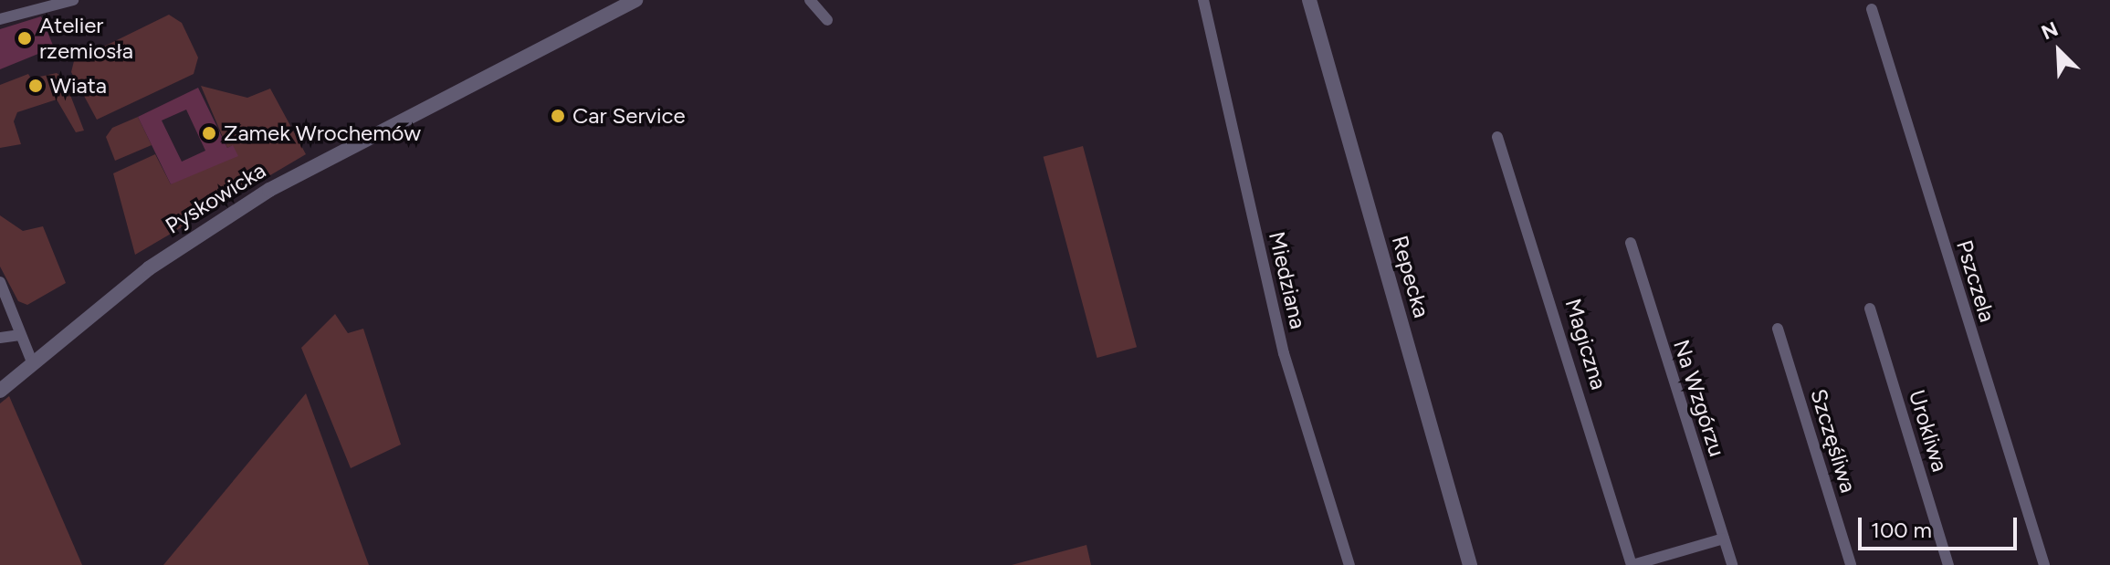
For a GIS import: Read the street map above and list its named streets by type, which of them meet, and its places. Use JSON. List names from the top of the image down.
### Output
{
  "streets": {
    "street": [
      "Pyskowicka",
      "Repecka",
      "Miedziana",
      "Pszczela",
      "Magiczna",
      "Na Wzgórzu",
      "Urokliwa",
      "Szczęśliwa"
    ]
  },
  "crossings": [
    ["Magiczna", "Na Wzgórzu"]
  ],
  "places": [
    "Atelier rzemiosła",
    "Wiata",
    "Car Service",
    "Zamek Wrochemów"
  ],
  "scale_bar": "100 m",
  "north": "top left"
}
